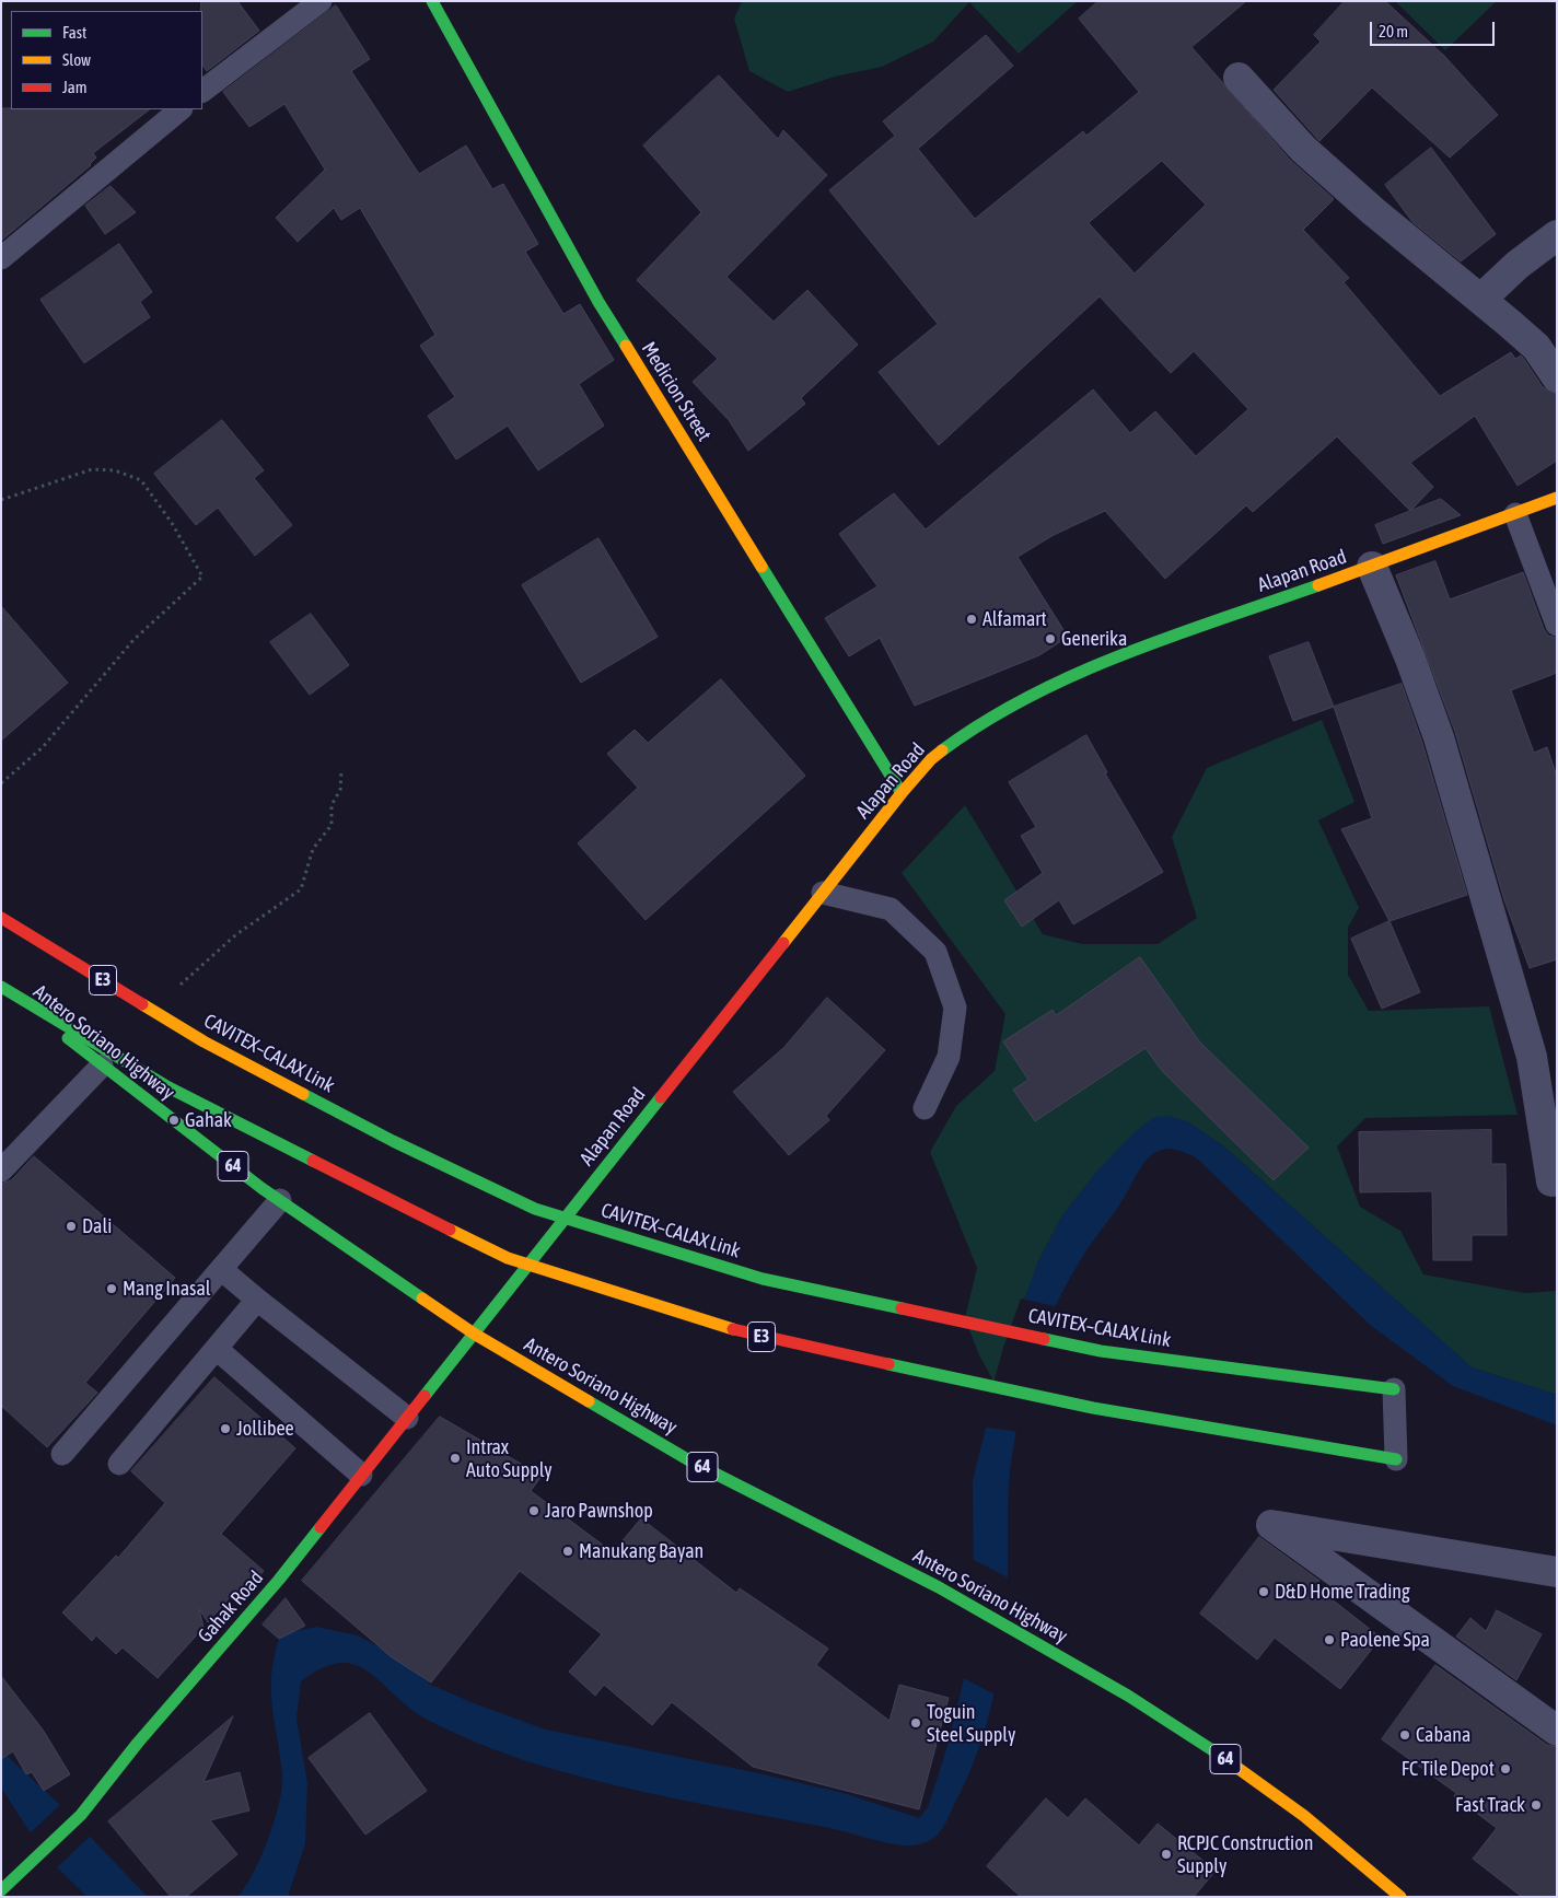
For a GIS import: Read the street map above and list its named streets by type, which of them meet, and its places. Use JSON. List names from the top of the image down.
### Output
{
  "streets": {
    "main road": [
      "Medicion Street",
      "Alapan Road",
      "E3",
      "Antero Soriano Highway",
      "CAVITEX–CALAX Link",
      "64",
      "Gahak Road"
    ]
  },
  "crossings": [
    ["Medicion Street", "Alapan Road"],
    ["Alapan Road", "Antero Soriano Highway"],
    ["Alapan Road", "Gahak Road"],
    ["E3", "Antero Soriano Highway"],
    ["Antero Soriano Highway", "Gahak Road"]
  ],
  "places": [
    "Alfamart",
    "Generika",
    "Gahak",
    "Dali",
    "Mang Inasal",
    "Jollibee",
    "Intrax Auto Supply",
    "Jaro Pawnshop",
    "Manukang Bayan",
    "D&D Home Trading",
    "Paolene Spa",
    "Toguin Steel Supply",
    "Cabana",
    "FC Tile Depot",
    "Fast Track",
    "RCPJC Construction Supply"
  ],
  "legend": ["Fast", "Slow", "Jam"],
  "scale_bar": "20 m"
}
